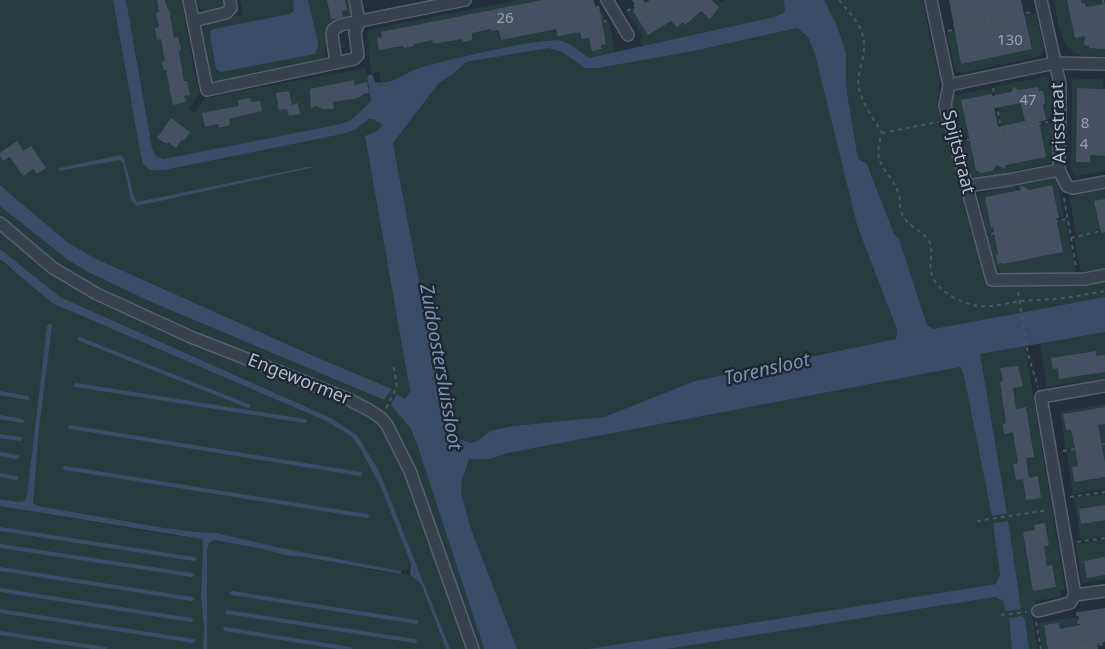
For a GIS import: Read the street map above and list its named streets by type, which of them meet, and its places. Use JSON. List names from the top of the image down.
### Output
{
  "streets": {
    "street": ["Arisstraat", "Spijtstraat", "Engewormer"]
  },
  "water": ["Zuidoostersluissloot", "Torensloot"],
  "house_numbers": [
    "26",
    "130",
    "47",
    "8",
    "4"
  ]
}
